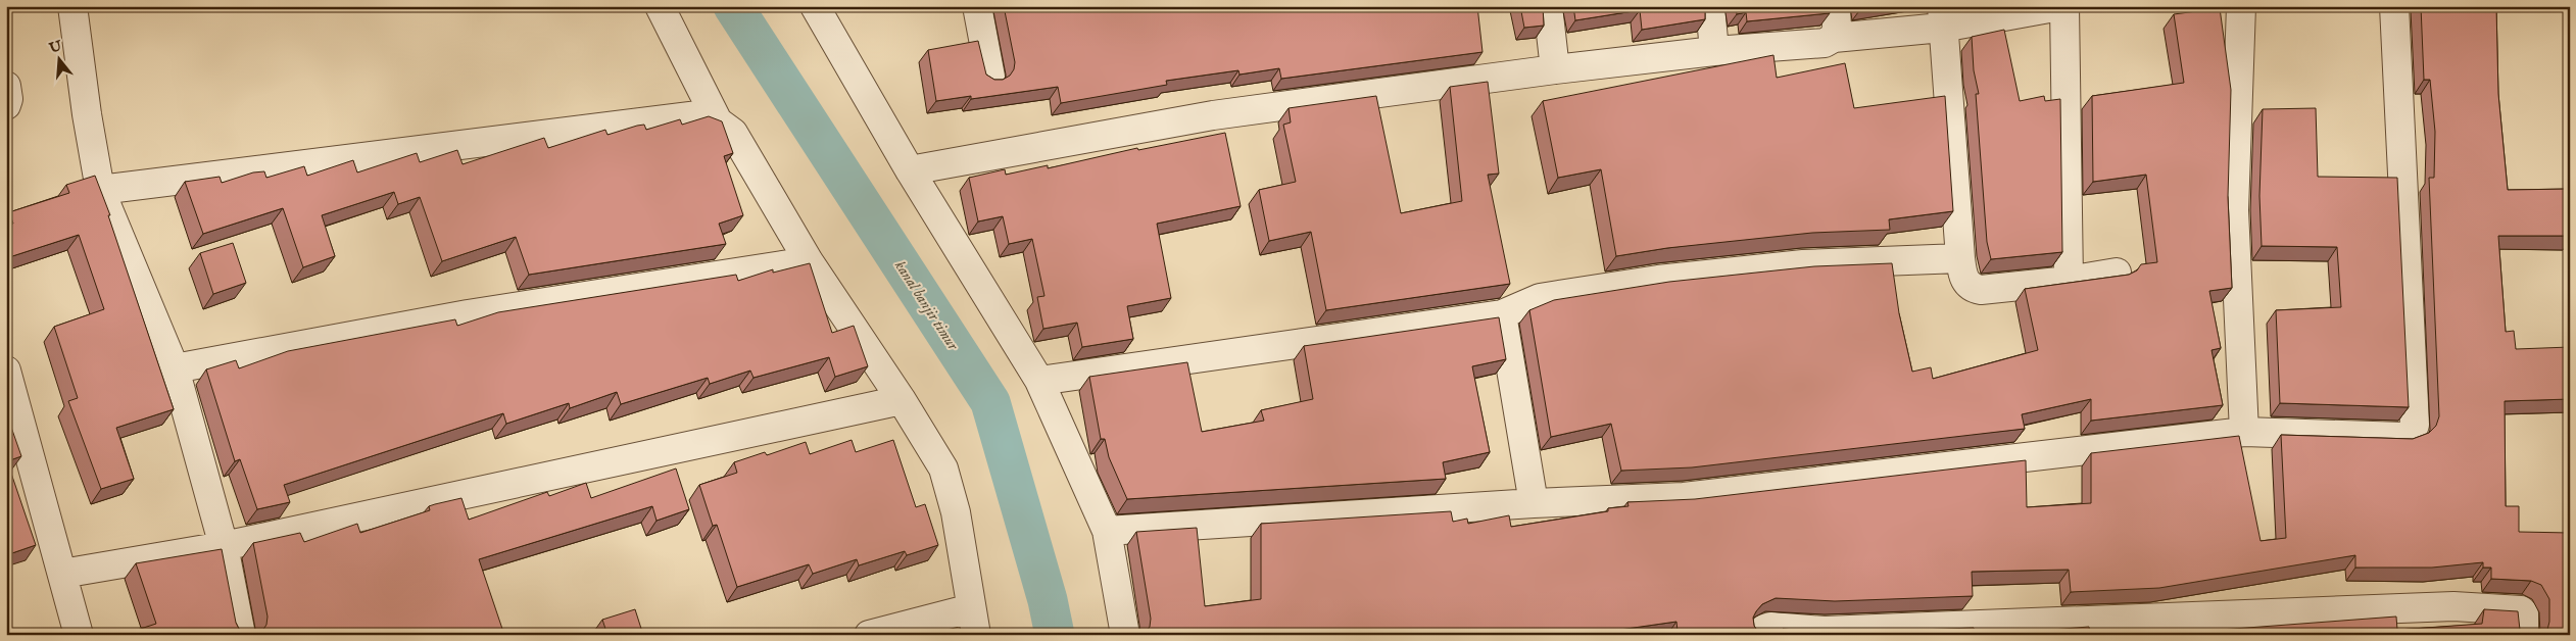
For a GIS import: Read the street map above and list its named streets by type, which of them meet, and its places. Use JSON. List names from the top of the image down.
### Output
{
  "water": ["kanal banjir timur"],
  "north": "top"
}
